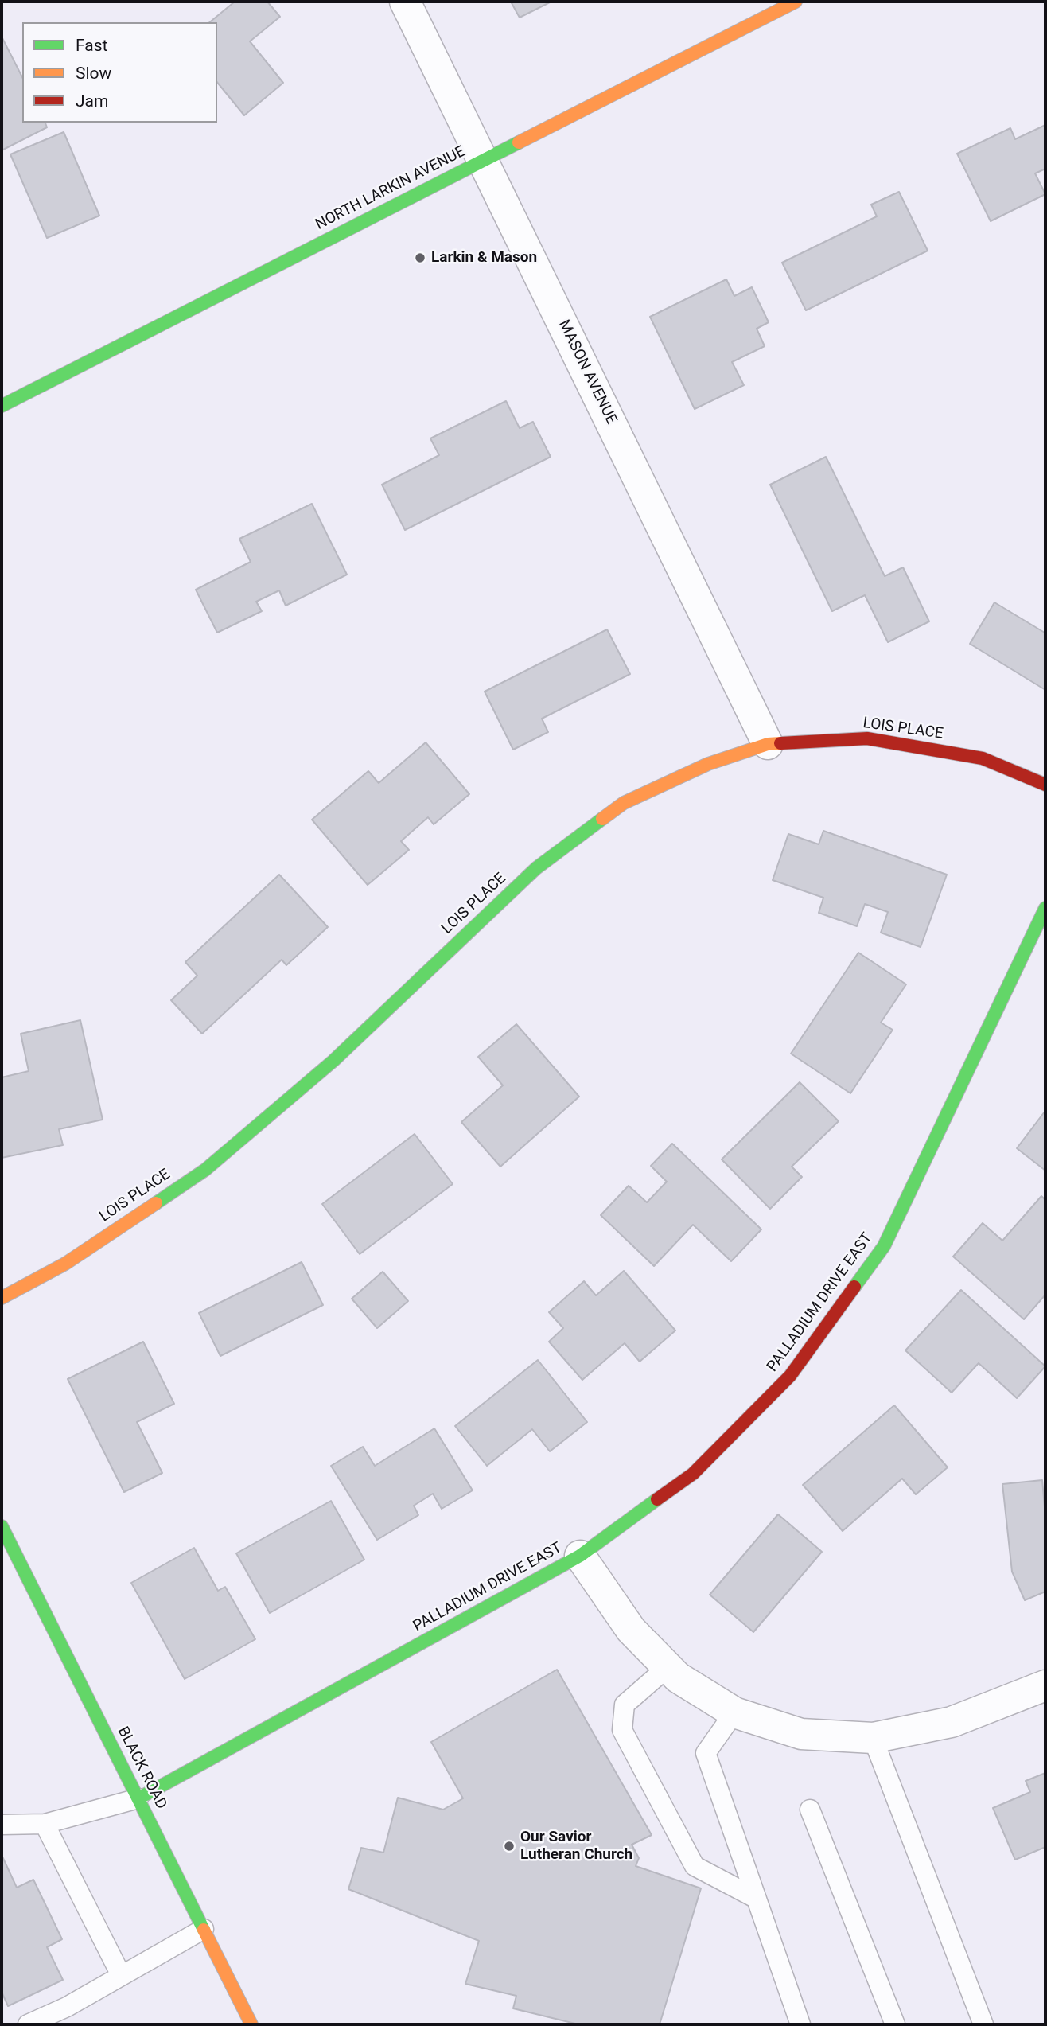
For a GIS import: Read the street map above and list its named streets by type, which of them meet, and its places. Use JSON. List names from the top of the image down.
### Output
{
  "streets": {
    "street": [
      "NORTH LARKIN AVENUE",
      "MASON AVENUE",
      "LOIS PLACE",
      "PALLADIUM DRIVE EAST",
      "BLACK ROAD"
    ]
  },
  "crossings": [
    ["NORTH LARKIN AVENUE", "MASON AVENUE"],
    ["MASON AVENUE", "LOIS PLACE"],
    ["PALLADIUM DRIVE EAST", "BLACK ROAD"]
  ],
  "places": ["Larkin & Mason", "Our Savior Lutheran Church"],
  "legend": ["Fast", "Slow", "Jam"]
}
